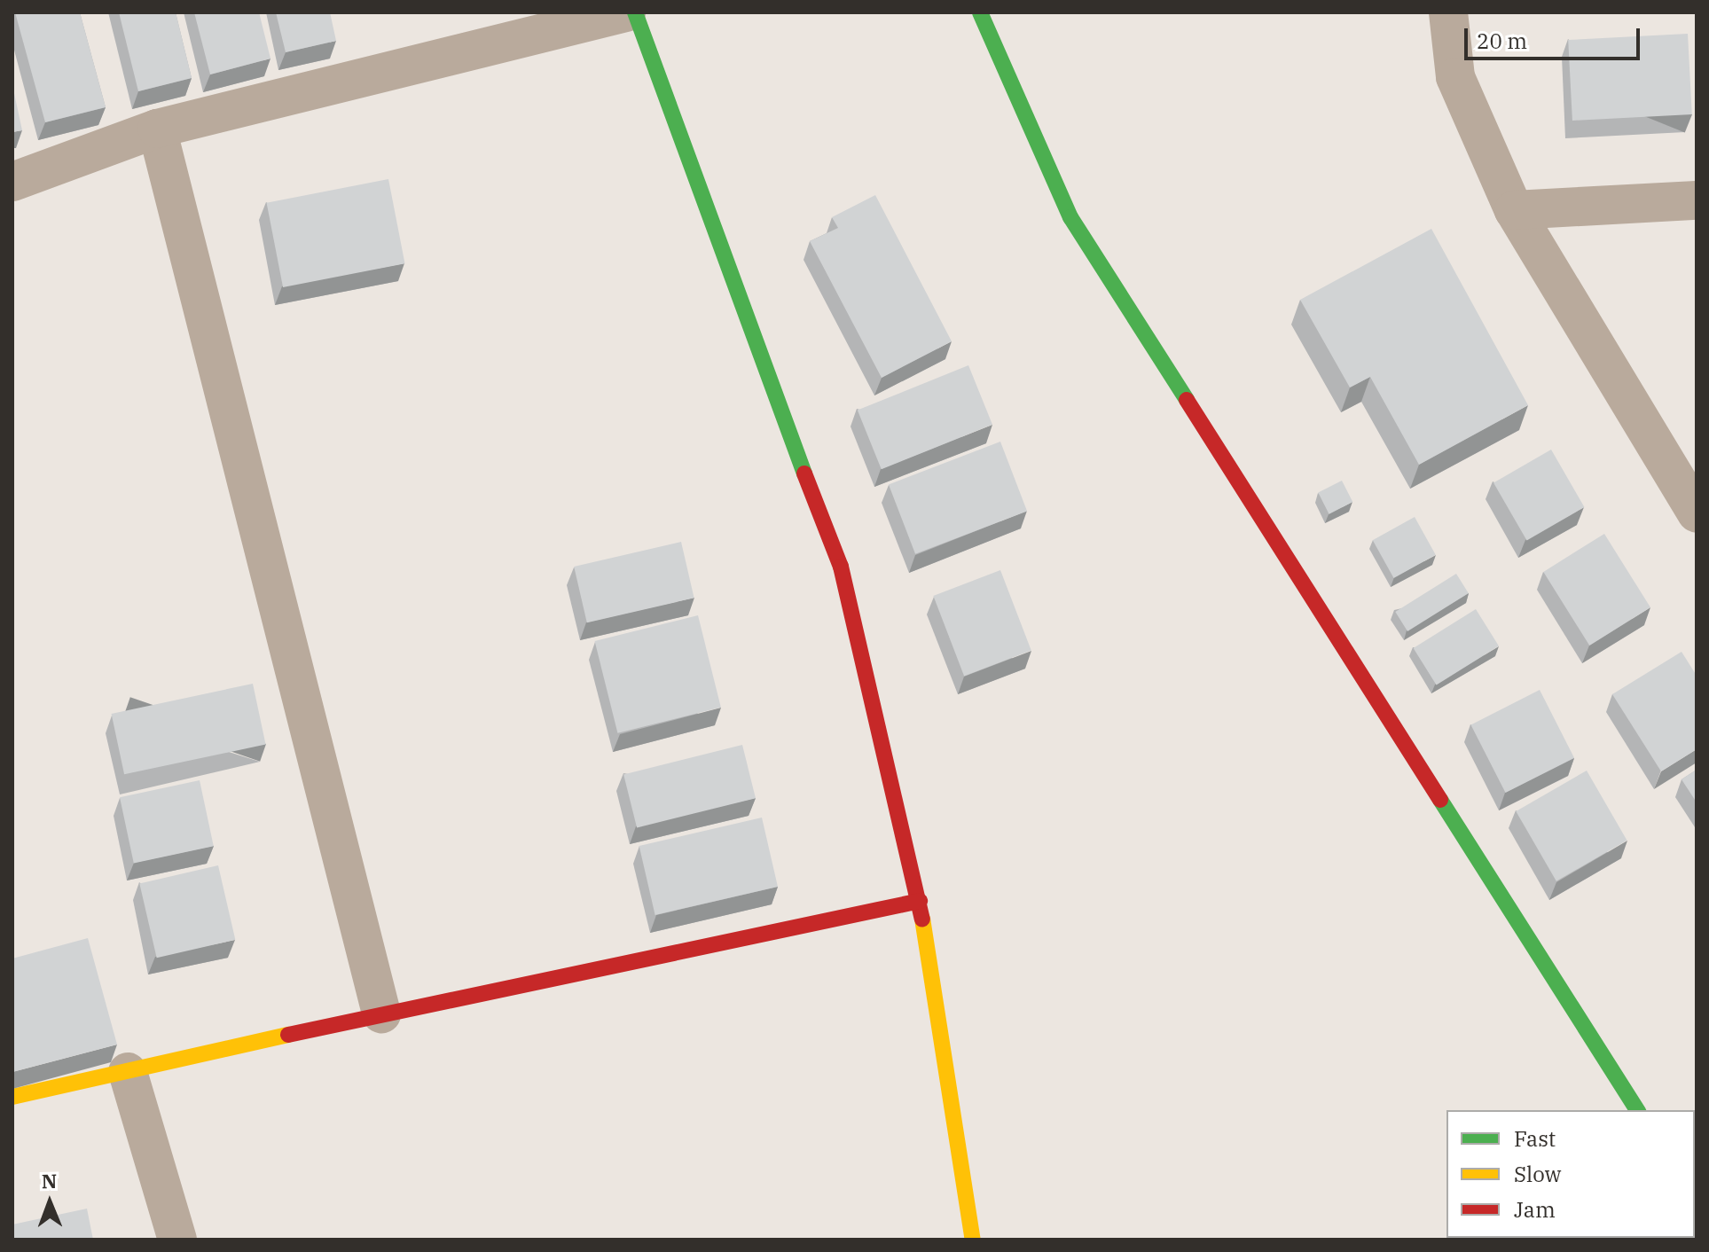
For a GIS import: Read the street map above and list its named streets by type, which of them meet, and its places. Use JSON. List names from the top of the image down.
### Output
{
  "legend": ["Fast", "Slow", "Jam"],
  "scale_bar": "20 m",
  "north": "top"
}
